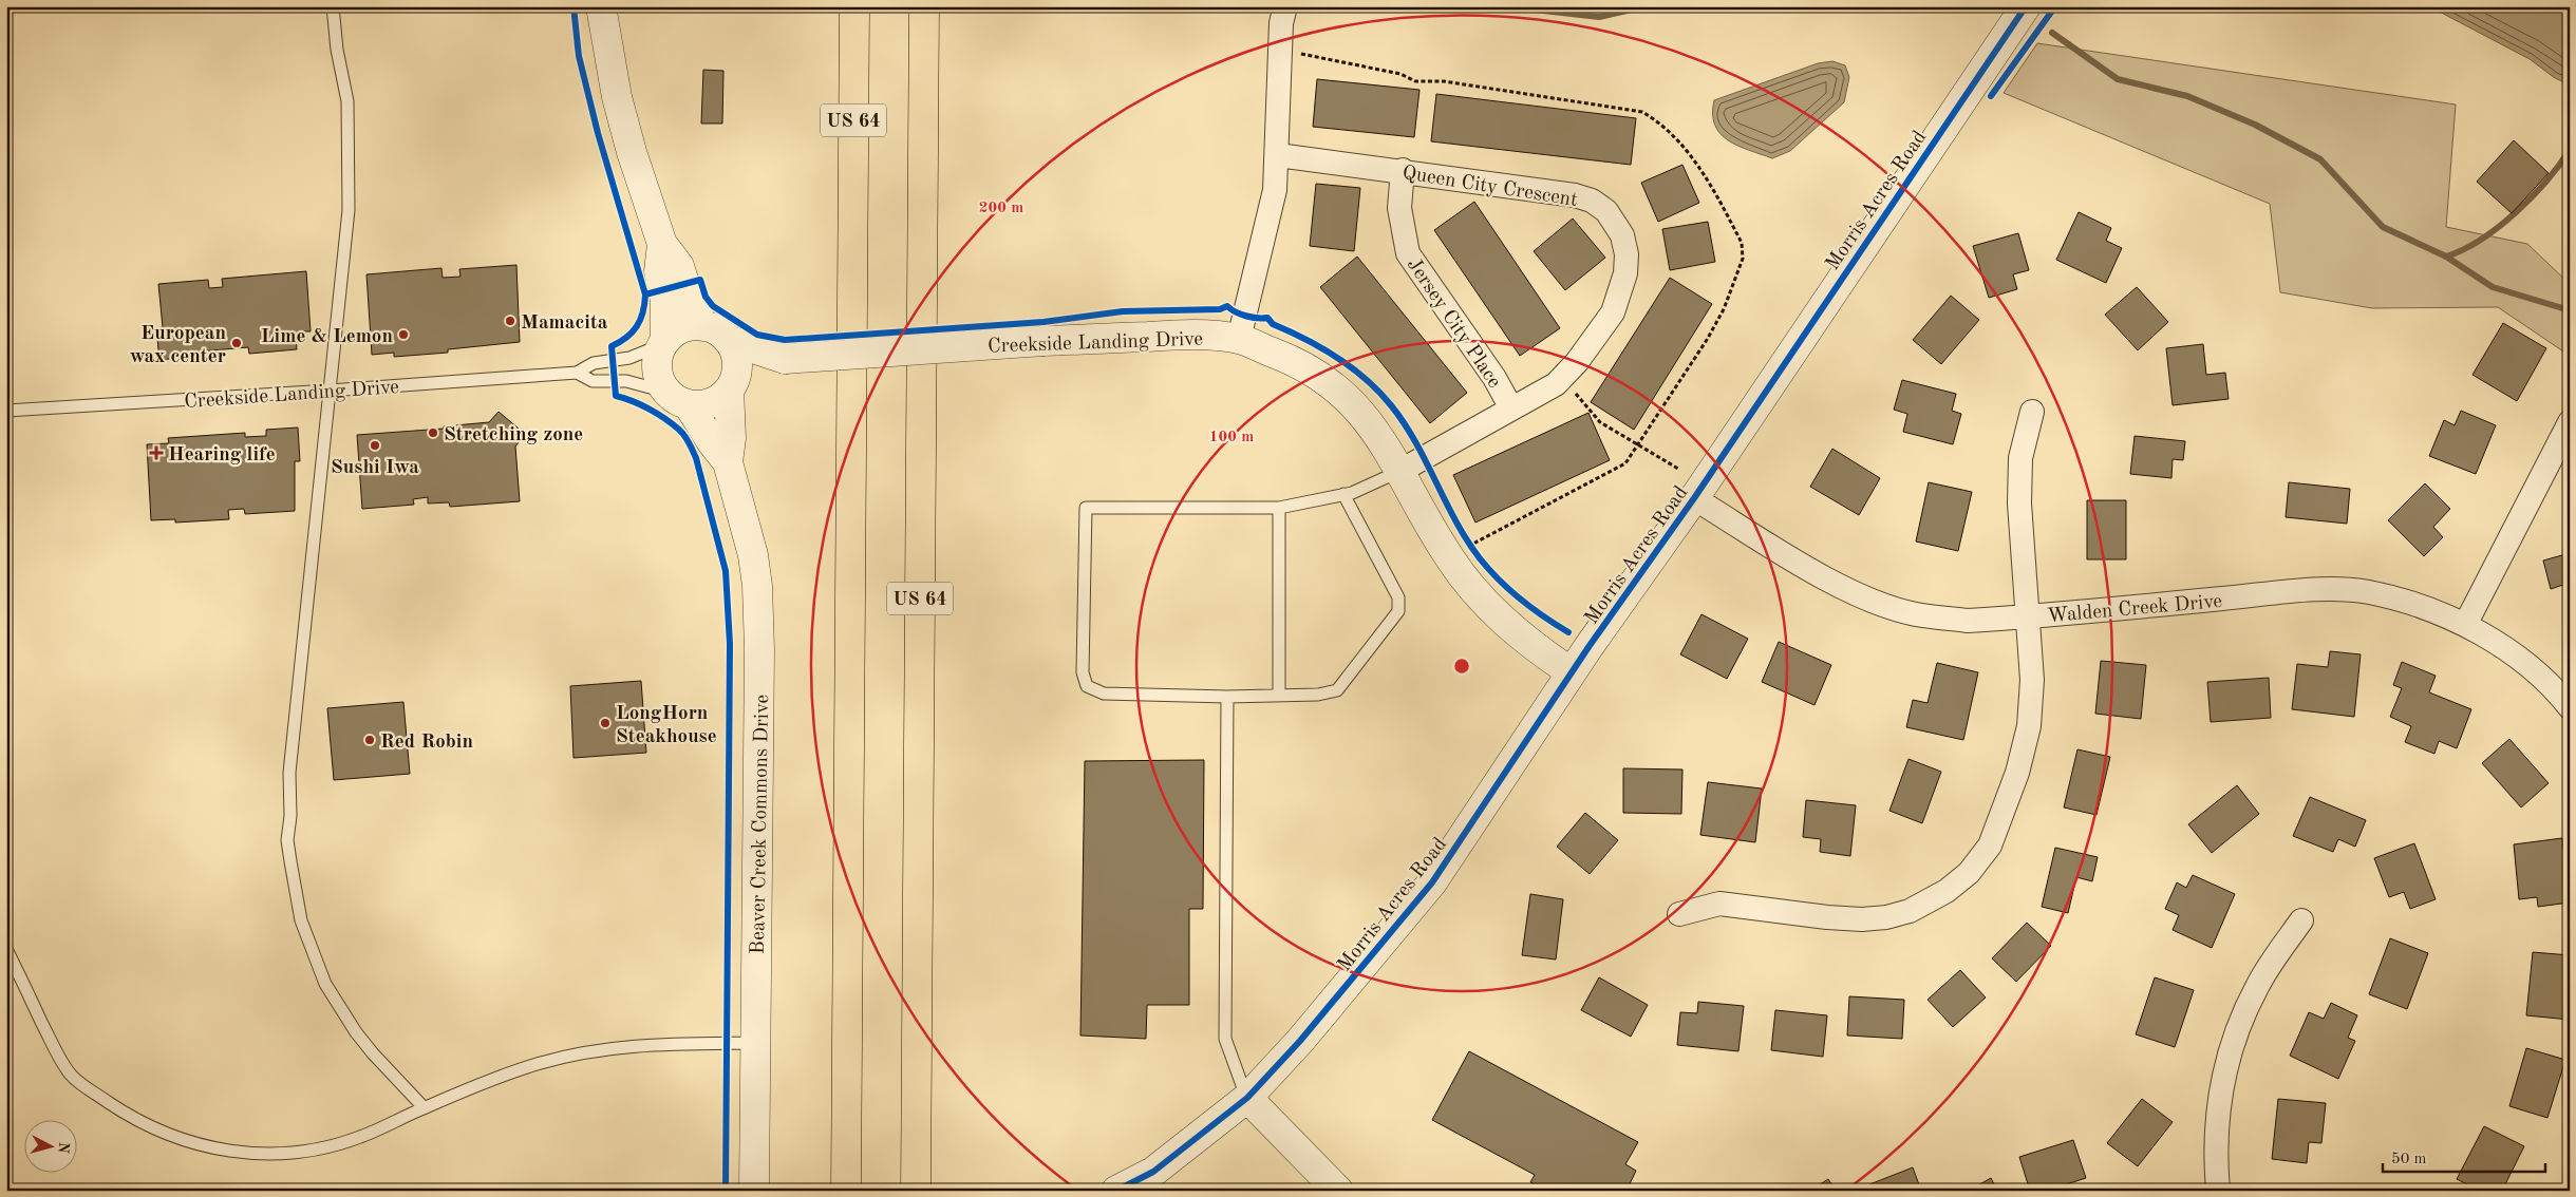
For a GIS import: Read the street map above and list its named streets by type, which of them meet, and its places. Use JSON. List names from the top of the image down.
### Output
{
  "streets": {
    "highway": ["US 64"],
    "street": [
      "Queen City Crescent",
      "Morris Acres Road",
      "Jersey City Place",
      "Creekside Landing Drive",
      "Walden Creek Drive",
      "Beaver Creek Commons Drive"
    ]
  },
  "crossings": [
    ["Queen City Crescent", "Jersey City Place"],
    ["Queen City Crescent", "Creekside Landing Drive"],
    ["Morris Acres Road", "Creekside Landing Drive"],
    ["Morris Acres Road", "Walden Creek Drive"],
    ["Creekside Landing Drive", "Beaver Creek Commons Drive"]
  ],
  "places": {
    "other": [
      "Mamacita",
      "Lime & Lemon",
      "European wax center",
      "Stretching zone",
      "Sushi Iwa",
      "LongHorn Steakhouse",
      "Red Robin"
    ],
    "health": ["Hearing life"]
  },
  "scale_bar": "50 m",
  "north": "right",
  "rings": ["200 m", "100 m"]
}
